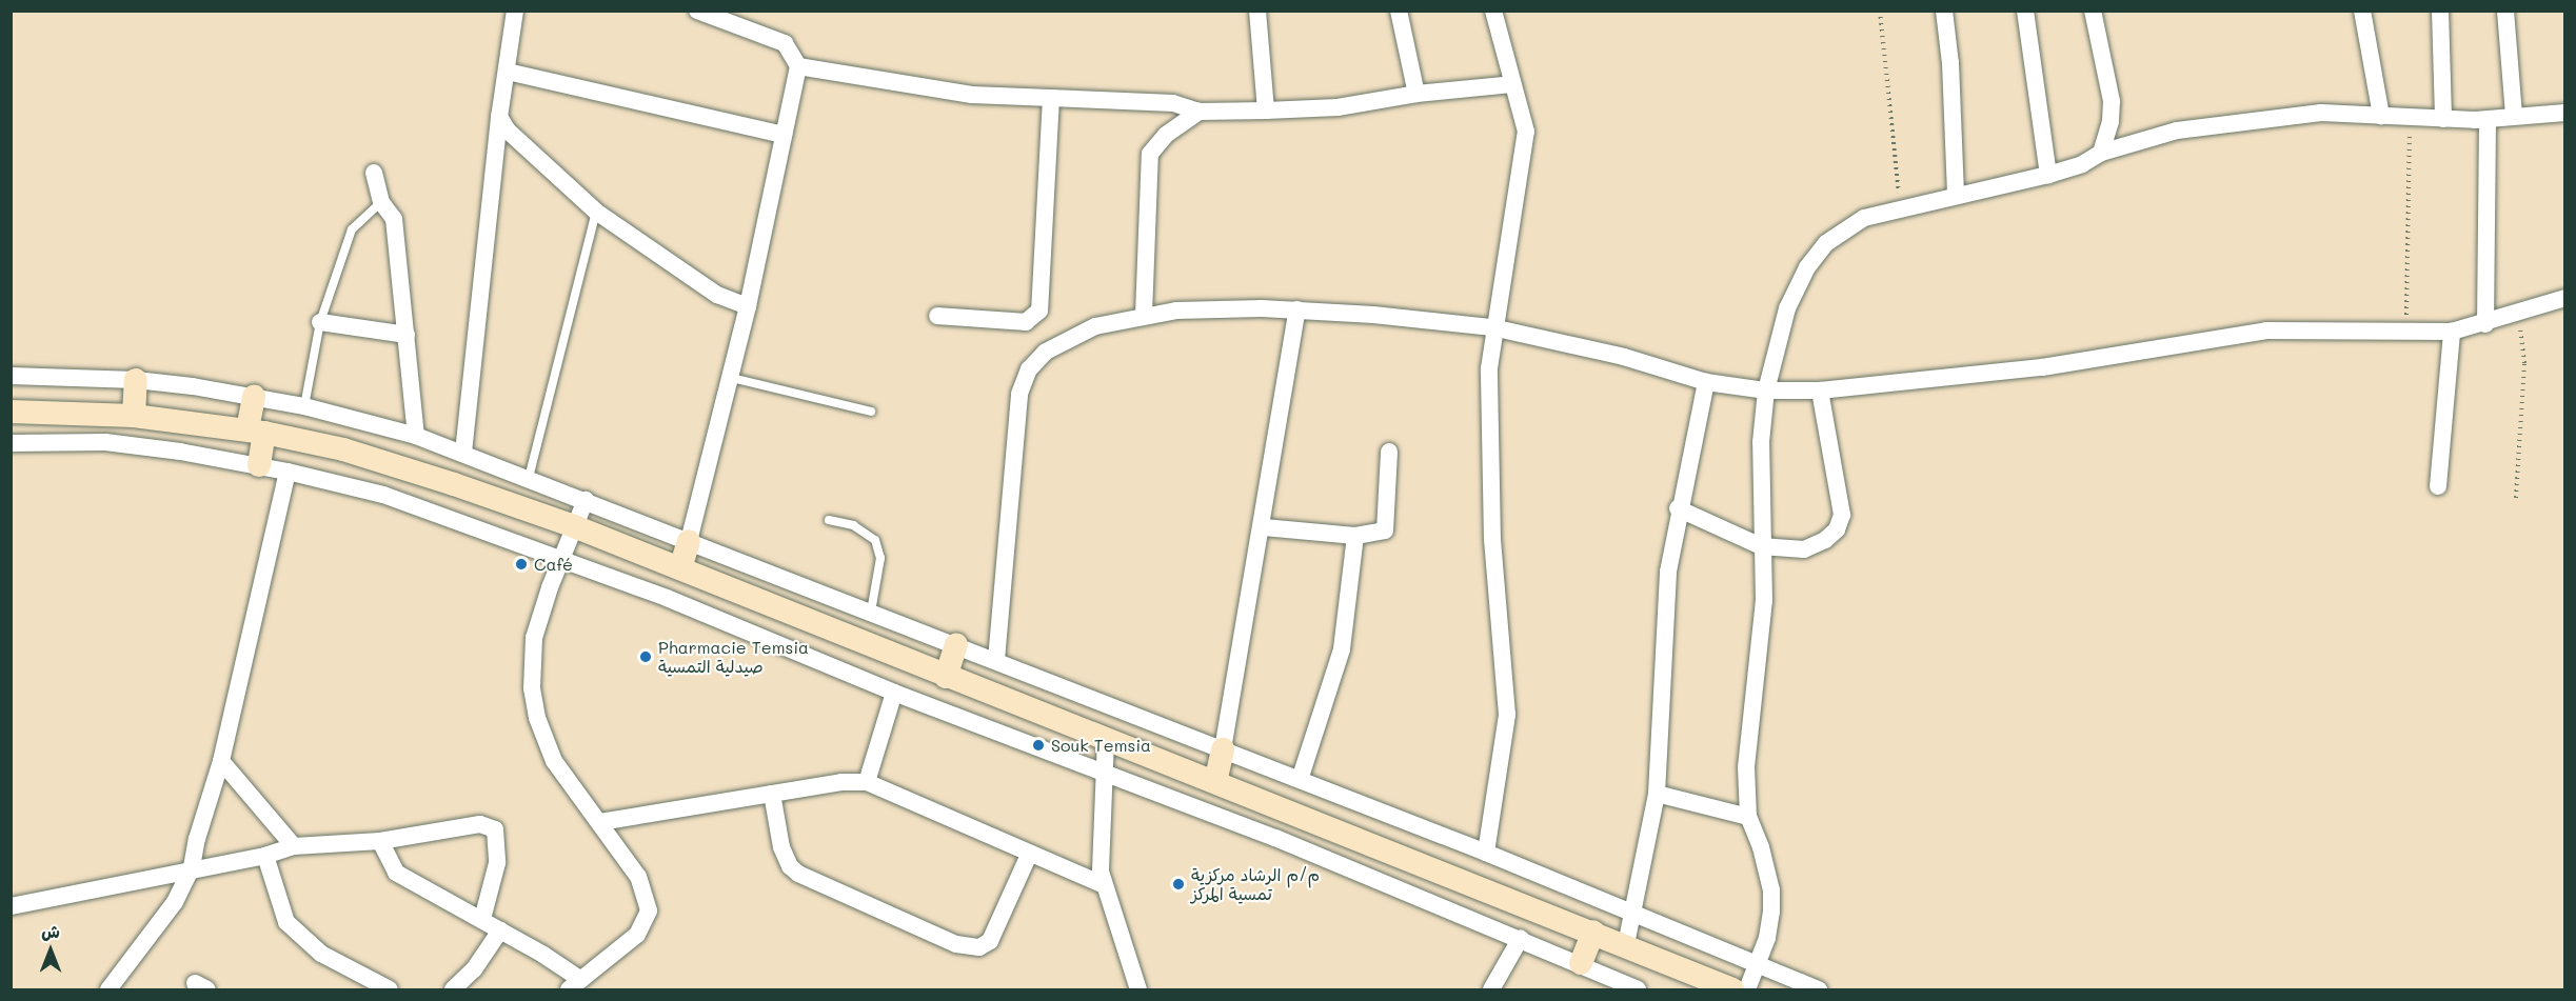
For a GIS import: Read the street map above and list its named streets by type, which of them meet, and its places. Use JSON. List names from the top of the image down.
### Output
{
  "places": [
    "Café",
    "Pharmacie Temsia صيدلية التمسية",
    "Souk Temsia",
    "م/م الرشاد مركزية تمسية المركز"
  ],
  "north": "top"
}
